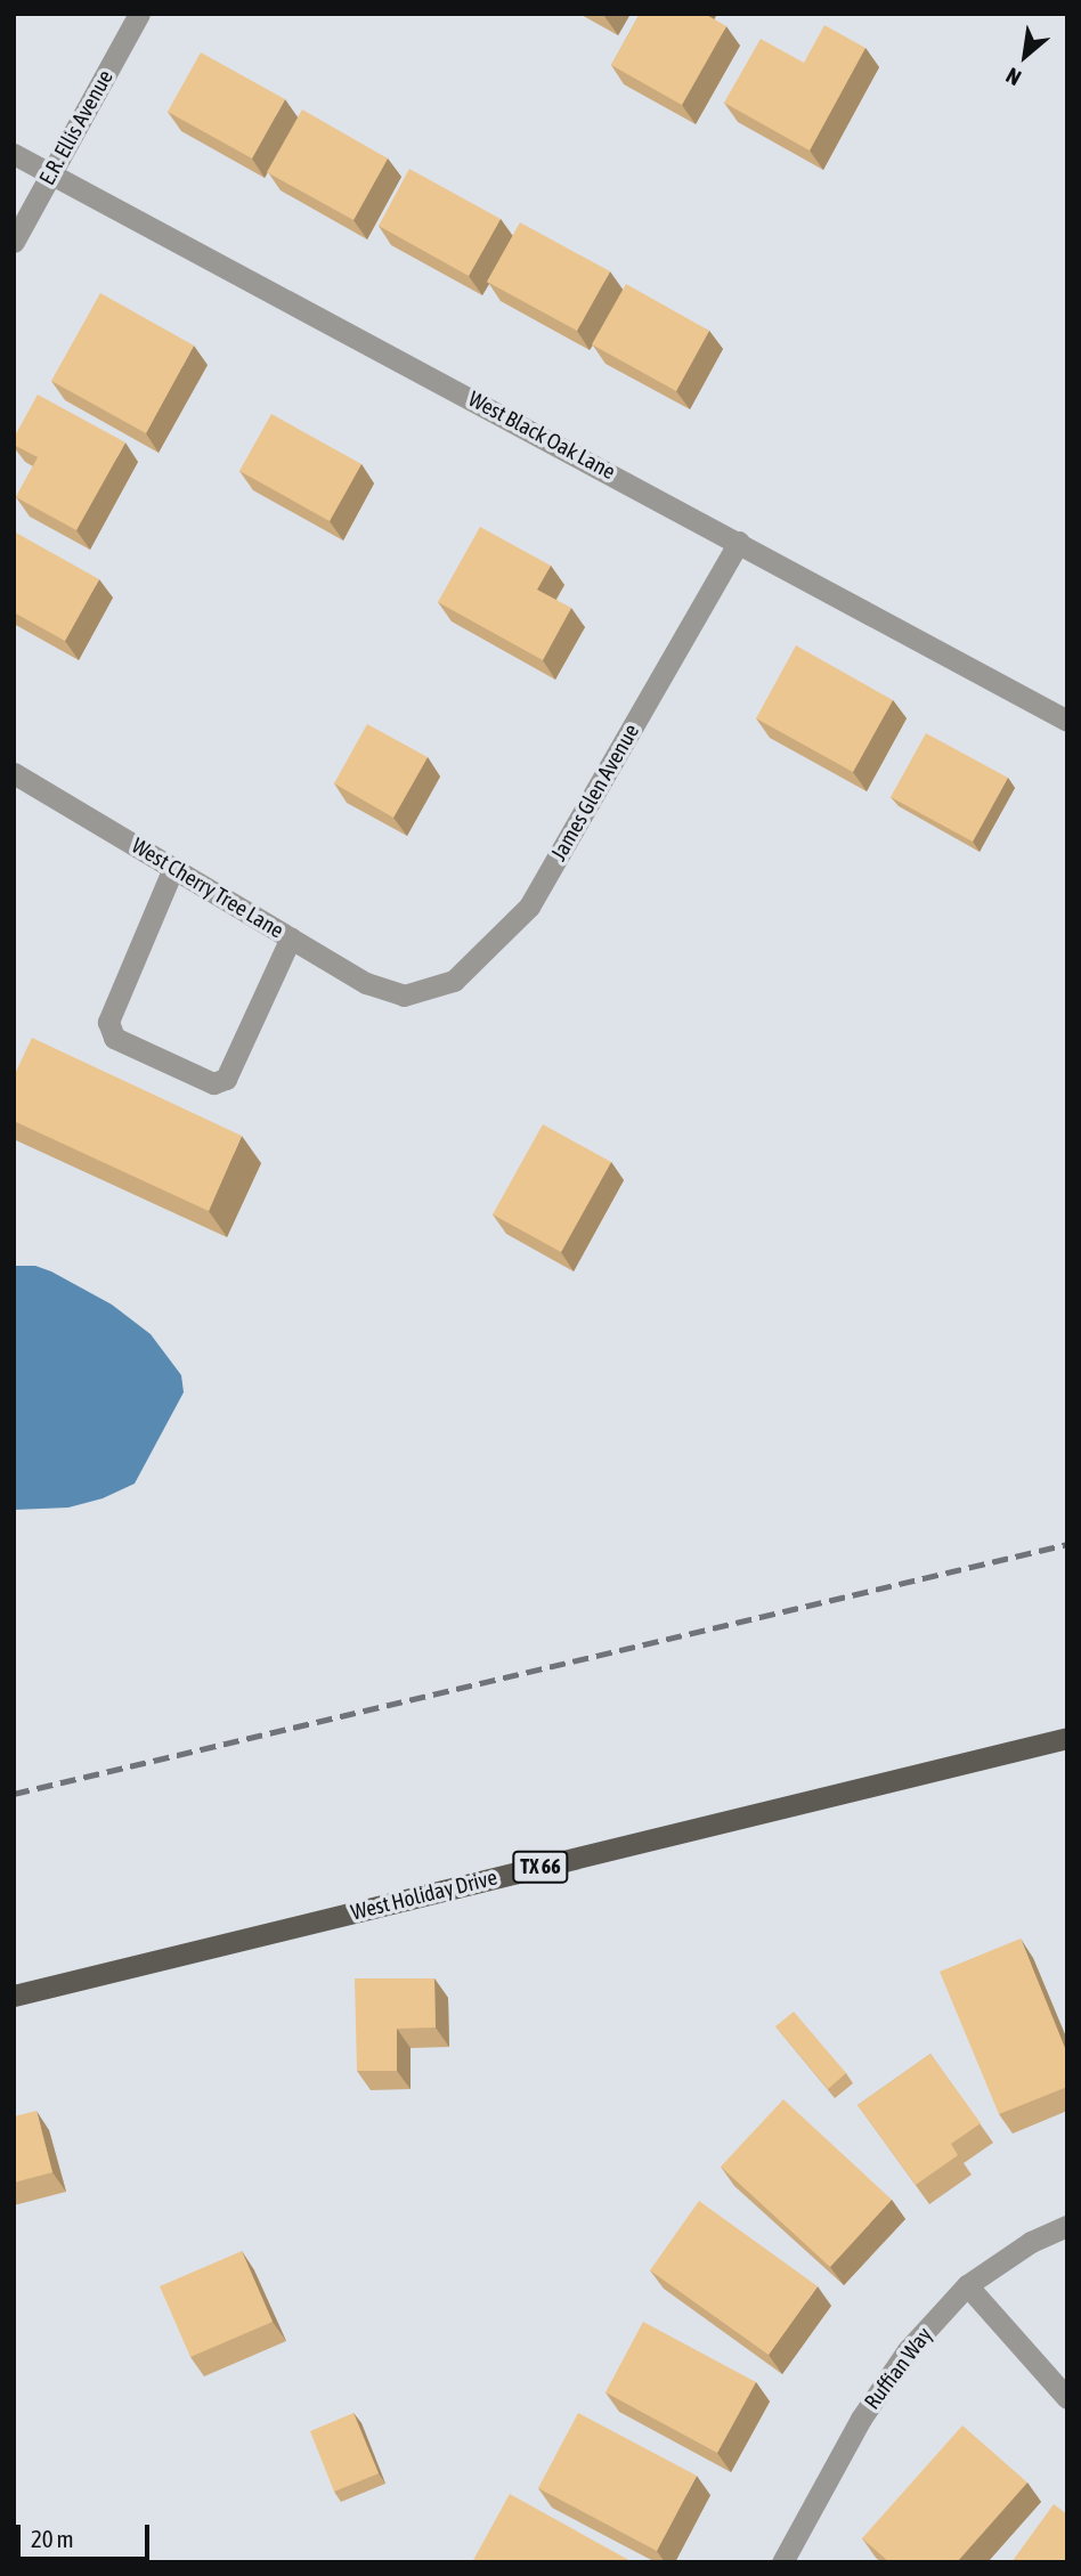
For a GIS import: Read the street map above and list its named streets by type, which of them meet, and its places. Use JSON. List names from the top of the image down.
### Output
{
  "streets": {
    "main road": ["TX 66", "West Holiday Drive"],
    "street": [
      "E.R. Ellis Avenue",
      "West Black Oak Lane",
      "James Glen Avenue",
      "West Cherry Tree Lane",
      "Ruffian Way"
    ]
  },
  "crossings": [
    ["E.R. Ellis Avenue", "West Black Oak Lane"],
    ["West Black Oak Lane", "James Glen Avenue"],
    ["James Glen Avenue", "West Cherry Tree Lane"]
  ],
  "scale_bar": "20 m",
  "north": "bottom left"
}
